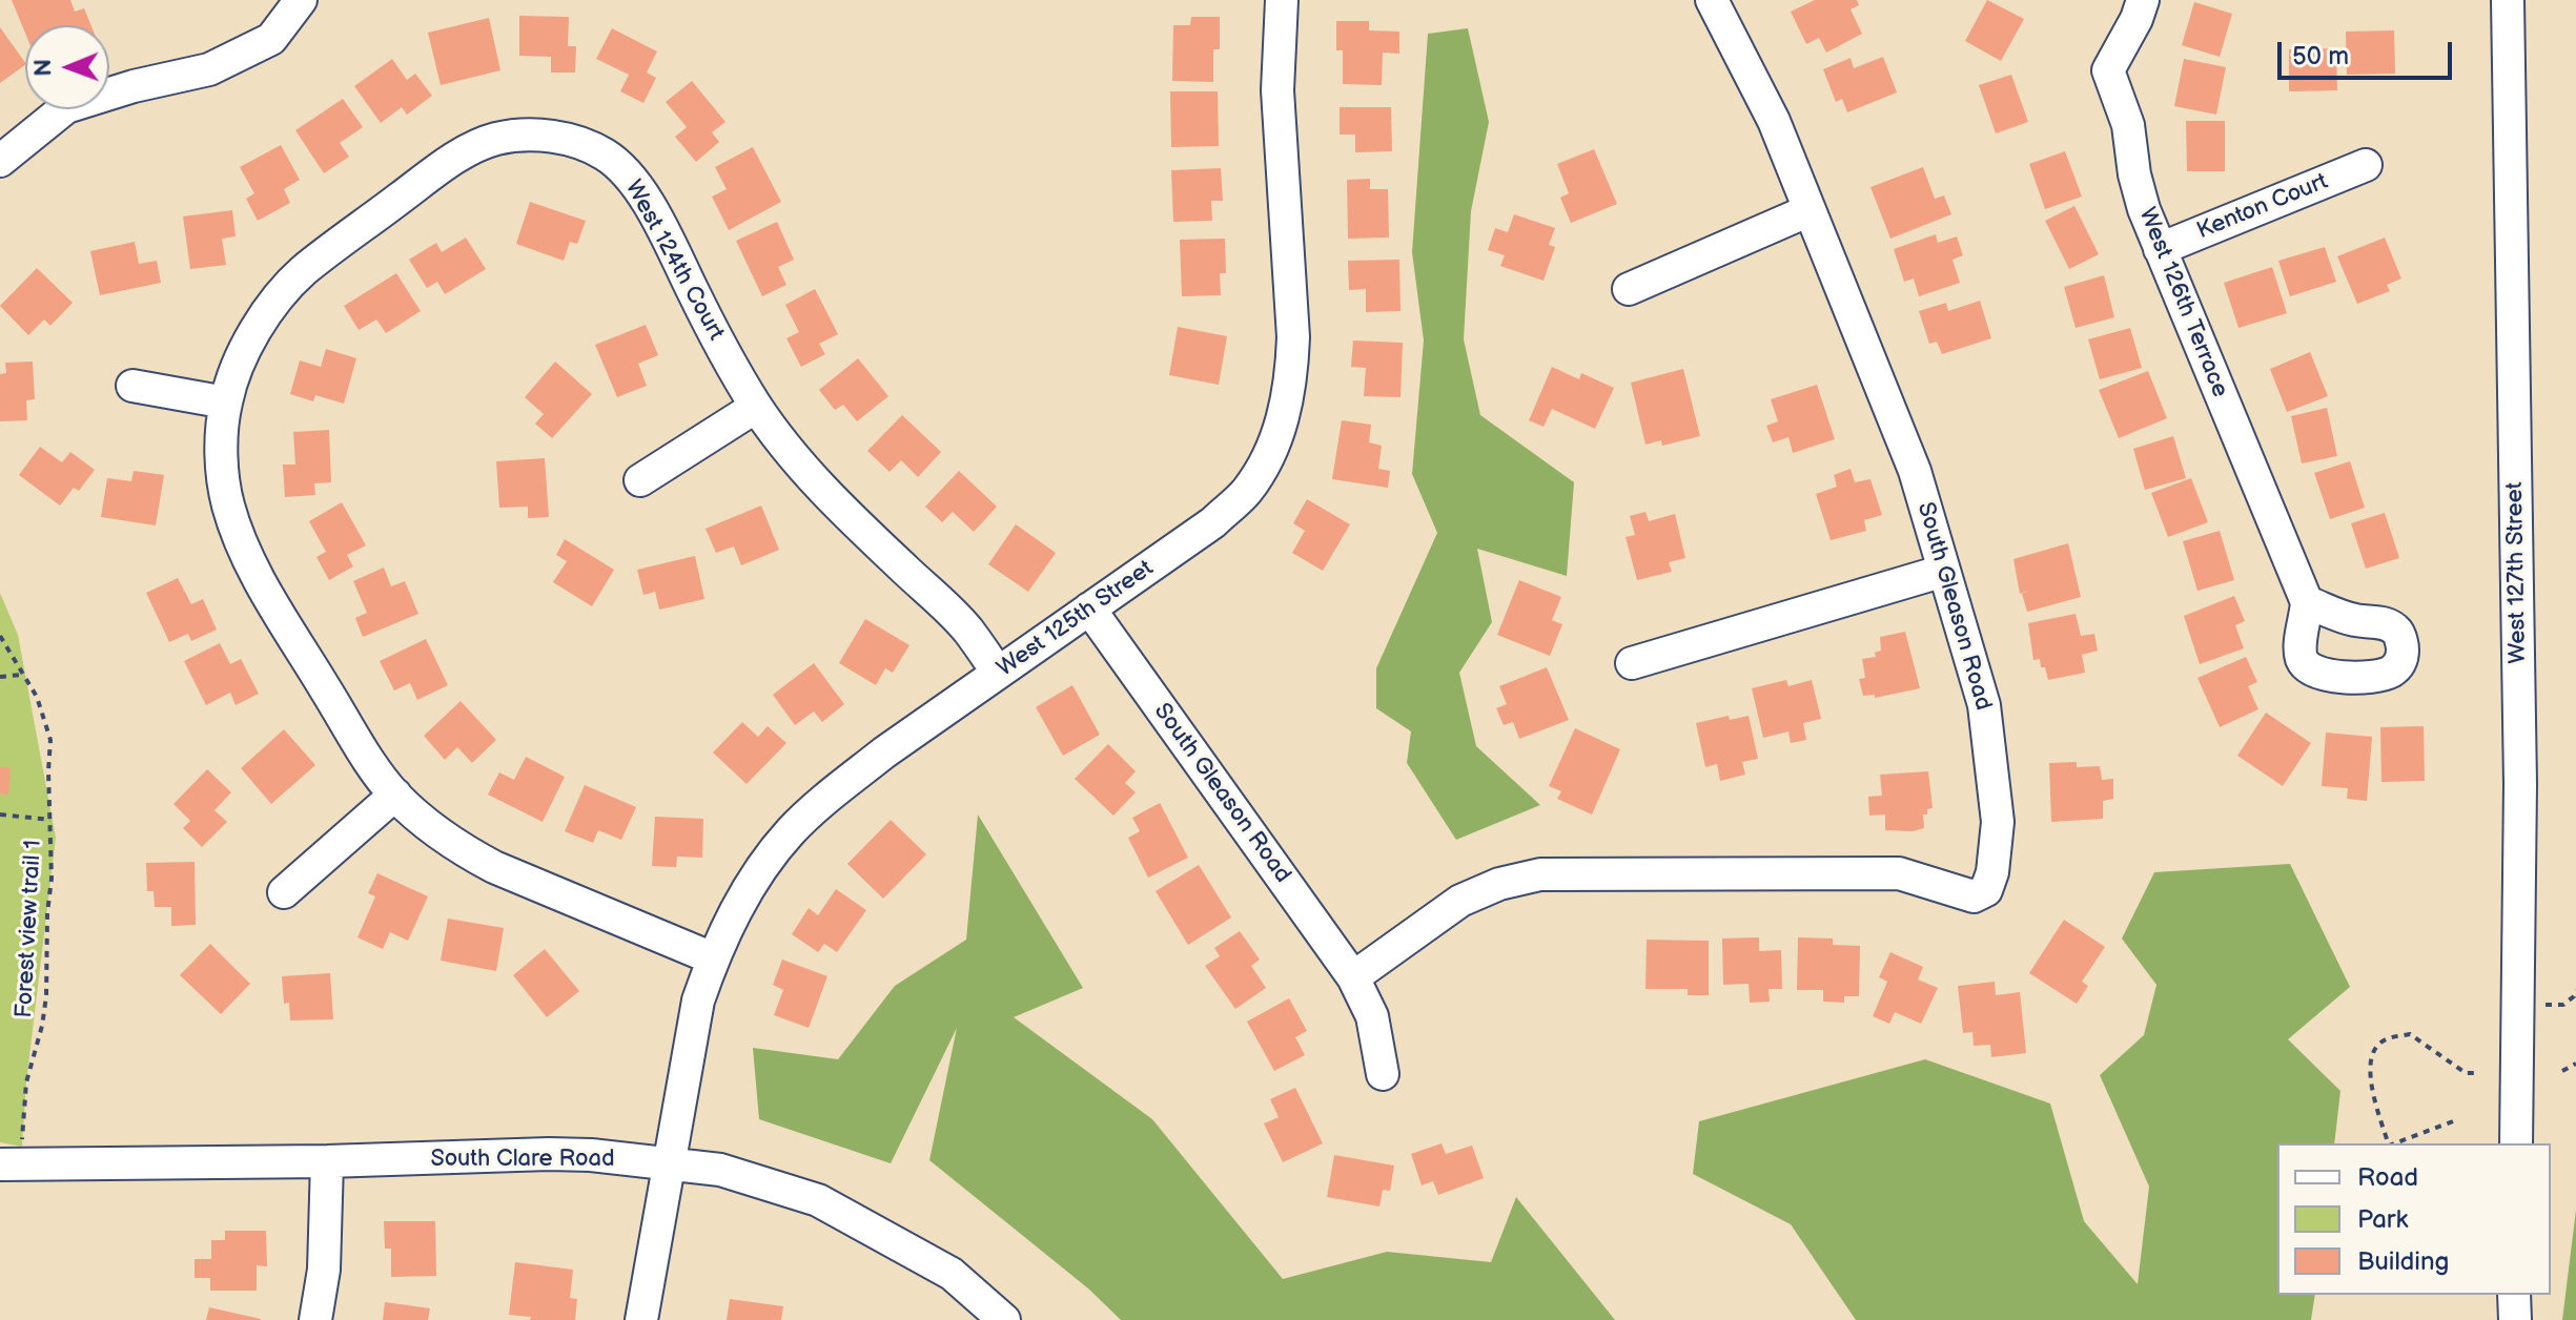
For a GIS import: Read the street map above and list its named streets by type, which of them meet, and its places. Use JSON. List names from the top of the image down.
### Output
{
  "streets": {
    "street": [
      "Kenton Court",
      "West 124th Court",
      "West 126th Terrace",
      "West 127th Street",
      "South Gleason Road",
      "West 125th Street",
      "South Clare Road"
    ],
    "path": ["Forest view trail 1"]
  },
  "crossings": [
    ["Kenton Court", "West 126th Terrace"],
    ["West 124th Court", "West 125th Street"],
    ["South Gleason Road", "West 125th Street"],
    ["West 125th Street", "South Clare Road"],
    ["Forest view trail 1", "South Clare Road"]
  ],
  "legend": ["Road", "Park", "Building"],
  "scale_bar": "50 m",
  "north": "left"
}
